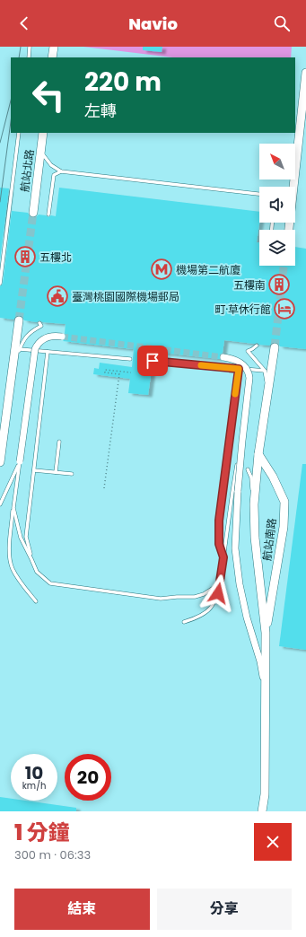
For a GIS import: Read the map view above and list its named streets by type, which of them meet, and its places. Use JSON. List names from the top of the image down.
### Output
{
  "streets": {
    "street": ["航站北路", "航站南路"]
  },
  "places": {
    "building": ["五樓北", "五樓南"],
    "metro station": ["機場第二航廈"],
    "public building": ["臺灣桃園國際機場郵局"],
    "hotel": ["町·草休行館"]
  },
  "north": "top left",
  "page": {
    "header": "Navio",
    "turn": ["220 m", "左轉"],
    "speed": "10 km/h",
    "limit": "20",
    "heading": ["1 分鐘", "300 m · 06:33"],
    "buttons": ["結束", "分享"]
  }
}
